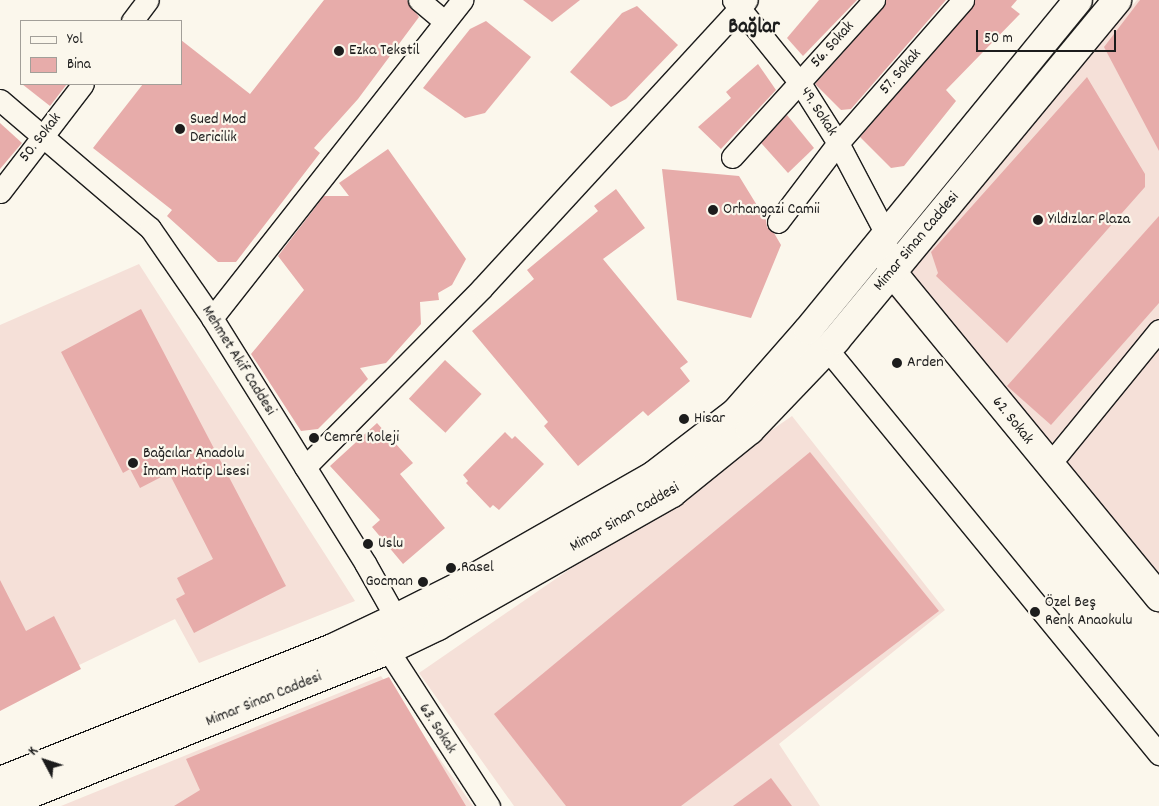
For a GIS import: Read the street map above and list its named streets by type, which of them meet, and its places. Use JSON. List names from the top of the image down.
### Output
{
  "streets": {
    "main road": ["Mimar Sinan Caddesi", "62. Sokak"],
    "street": [
      "56. Sokak",
      "57. Sokak",
      "49. Sokak",
      "50. Sokak",
      "Mehmet Akif Caddesi",
      "63. Sokak"
    ]
  },
  "crossings": [
    ["56. Sokak", "49. Sokak"],
    ["57. Sokak", "49. Sokak"],
    ["49. Sokak", "Mimar Sinan Caddesi"],
    ["50. Sokak", "Mehmet Akif Caddesi"],
    ["Mimar Sinan Caddesi", "Mehmet Akif Caddesi"],
    ["Mimar Sinan Caddesi", "62. Sokak"],
    ["Mimar Sinan Caddesi", "63. Sokak"]
  ],
  "districts": ["Bağlar"],
  "places": [
    "Ezka Tekstil",
    "Sued Mod Dericilik",
    "Orhangazi Camii",
    "Yıldızlar Plaza",
    "Arden",
    "Hisar",
    "Cemre Koleji",
    "Bağcılar Anadolu İmam Hatip Lisesi",
    "Uslu",
    "Rasel",
    "Gocman",
    "Özel Beş Renk Anaokulu"
  ],
  "legend": ["Yol", "Bina"],
  "scale_bar": "50 m",
  "north": "top left"
}
